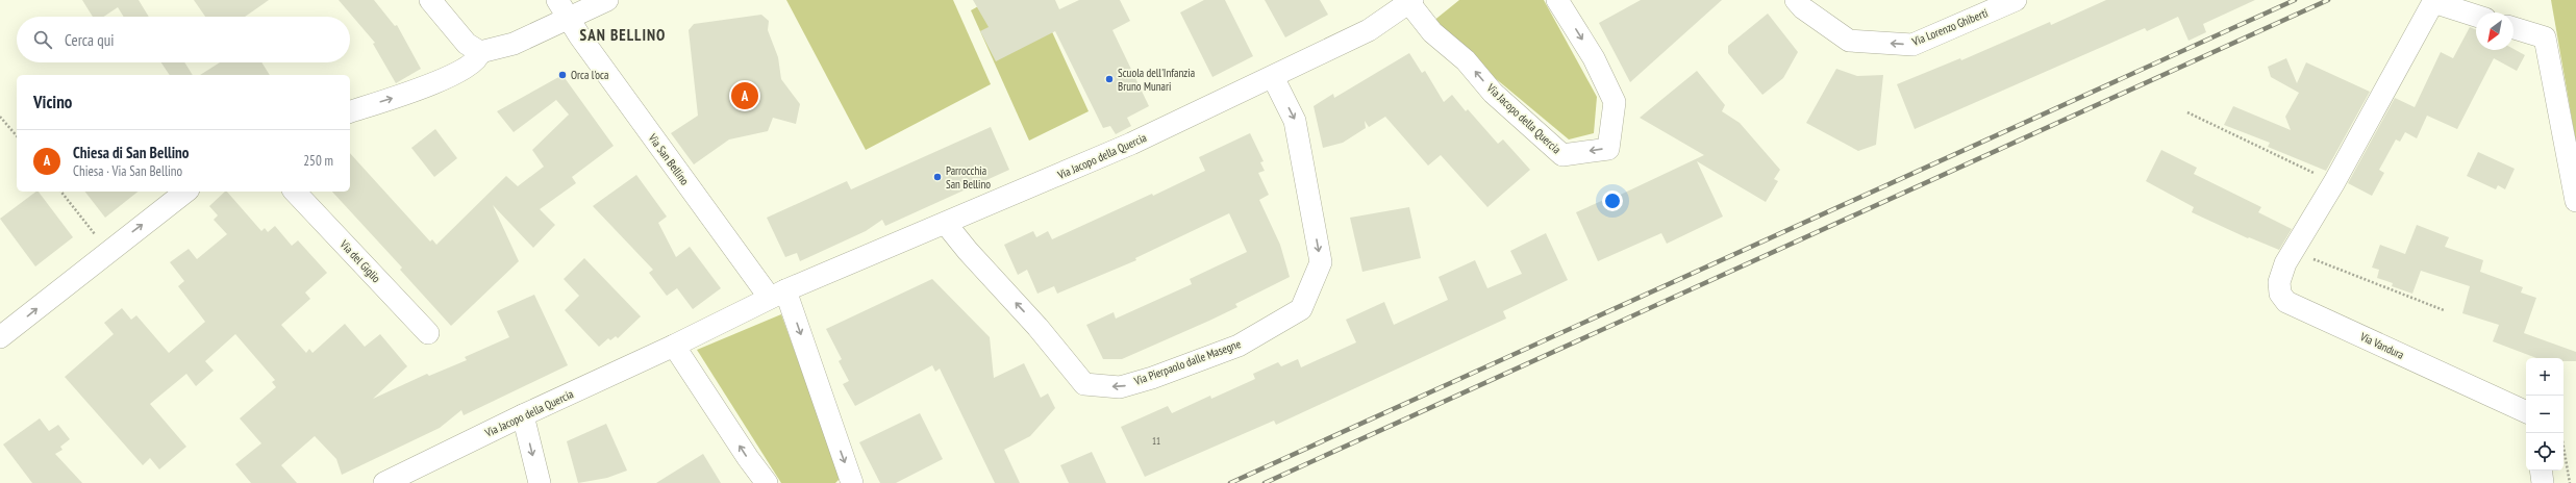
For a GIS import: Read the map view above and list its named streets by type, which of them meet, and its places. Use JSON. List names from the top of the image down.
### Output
{
  "streets": {
    "street": [
      "Via Lorenzo Ghiberti",
      "Via Jacopo della Quercia",
      "Via San Bellino",
      "Via del Giglio",
      "Via Vandura",
      "Via Pierpaolo dalle Masegne"
    ]
  },
  "crossings": [
    ["Via Jacopo della Quercia", "Via San Bellino"],
    ["Via Jacopo della Quercia", "Via Pierpaolo dalle Masegne"]
  ],
  "one_way": ["Via Lorenzo Ghiberti"],
  "districts": ["SAN BELLINO"],
  "places": ["Orca l'oca", "Scuola dell'Infanzia Bruno Munari", "Parrocchia San Bellino"],
  "house_numbers": ["11"],
  "north": "bottom left",
  "page": {
    "search": "Cerca qui",
    "heading": "Vicino",
    "pins": "A",
    "list": [
      {
        "mark": "A",
        "name": "Chiesa di San Bellino",
        "note": "Chiesa · Via San Bellino",
        "value": "250 m"
      }
    ],
    "map_buttons": ["+", "−"]
  }
}
